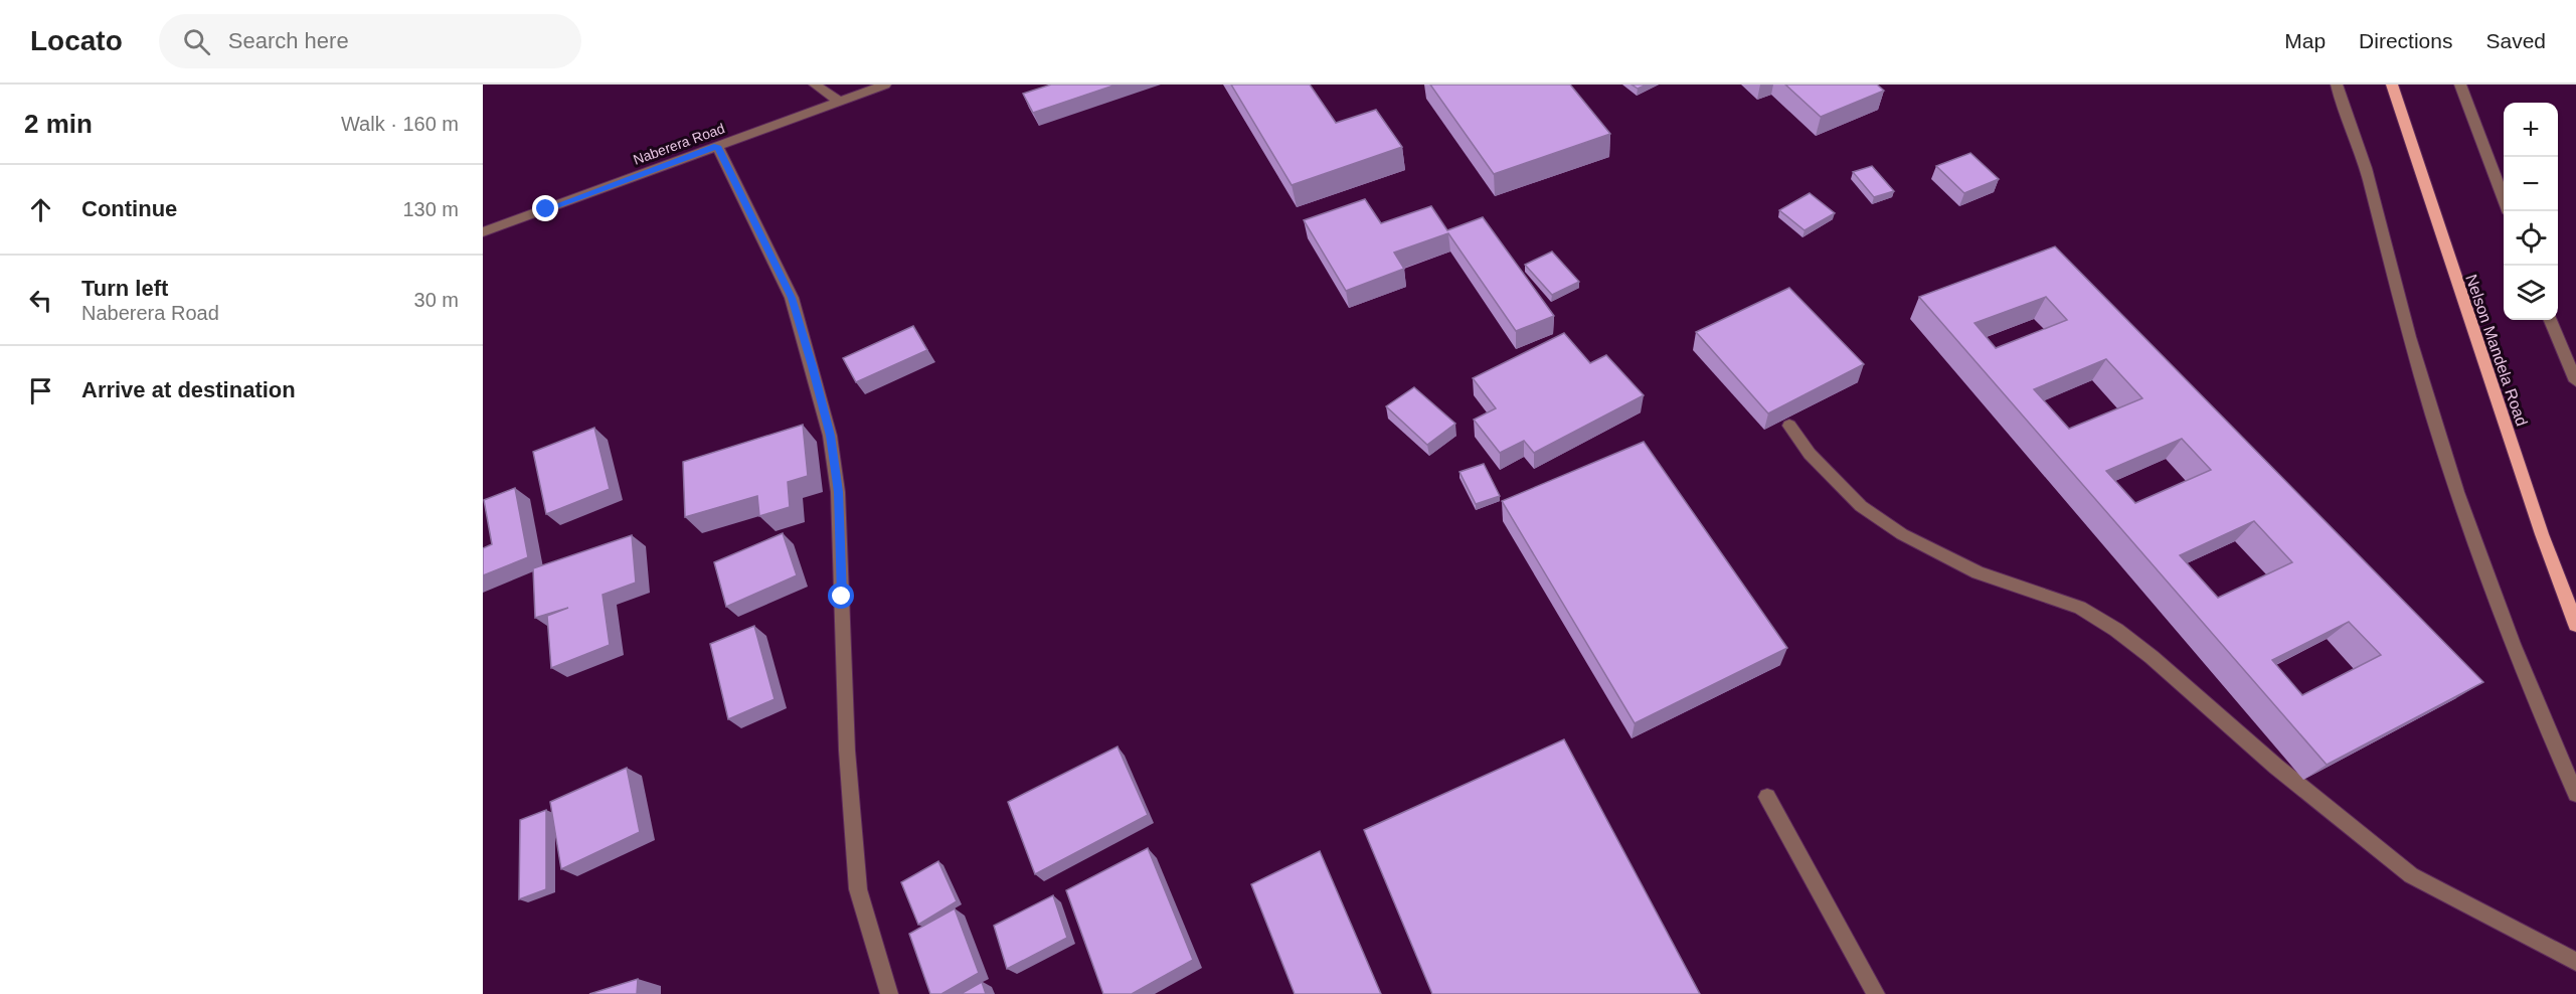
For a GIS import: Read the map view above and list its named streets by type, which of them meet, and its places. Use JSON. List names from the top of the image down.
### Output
{
  "streets": {
    "main road": ["Nelson Mandela Road"],
    "street": ["Naberera Road"]
  },
  "page": {
    "header": "Locato",
    "search": "Search here",
    "nav": ["Map", "Directions", "Saved"],
    "heading": ["2 min", "Walk · 160 m"],
    "map_buttons": ["+", "−"],
    "list": [
      ["Continue", "130 m"],
      ["Turn left", "Naberera Road", "30 m"],
      "Arrive at destination"
    ]
  }
}
